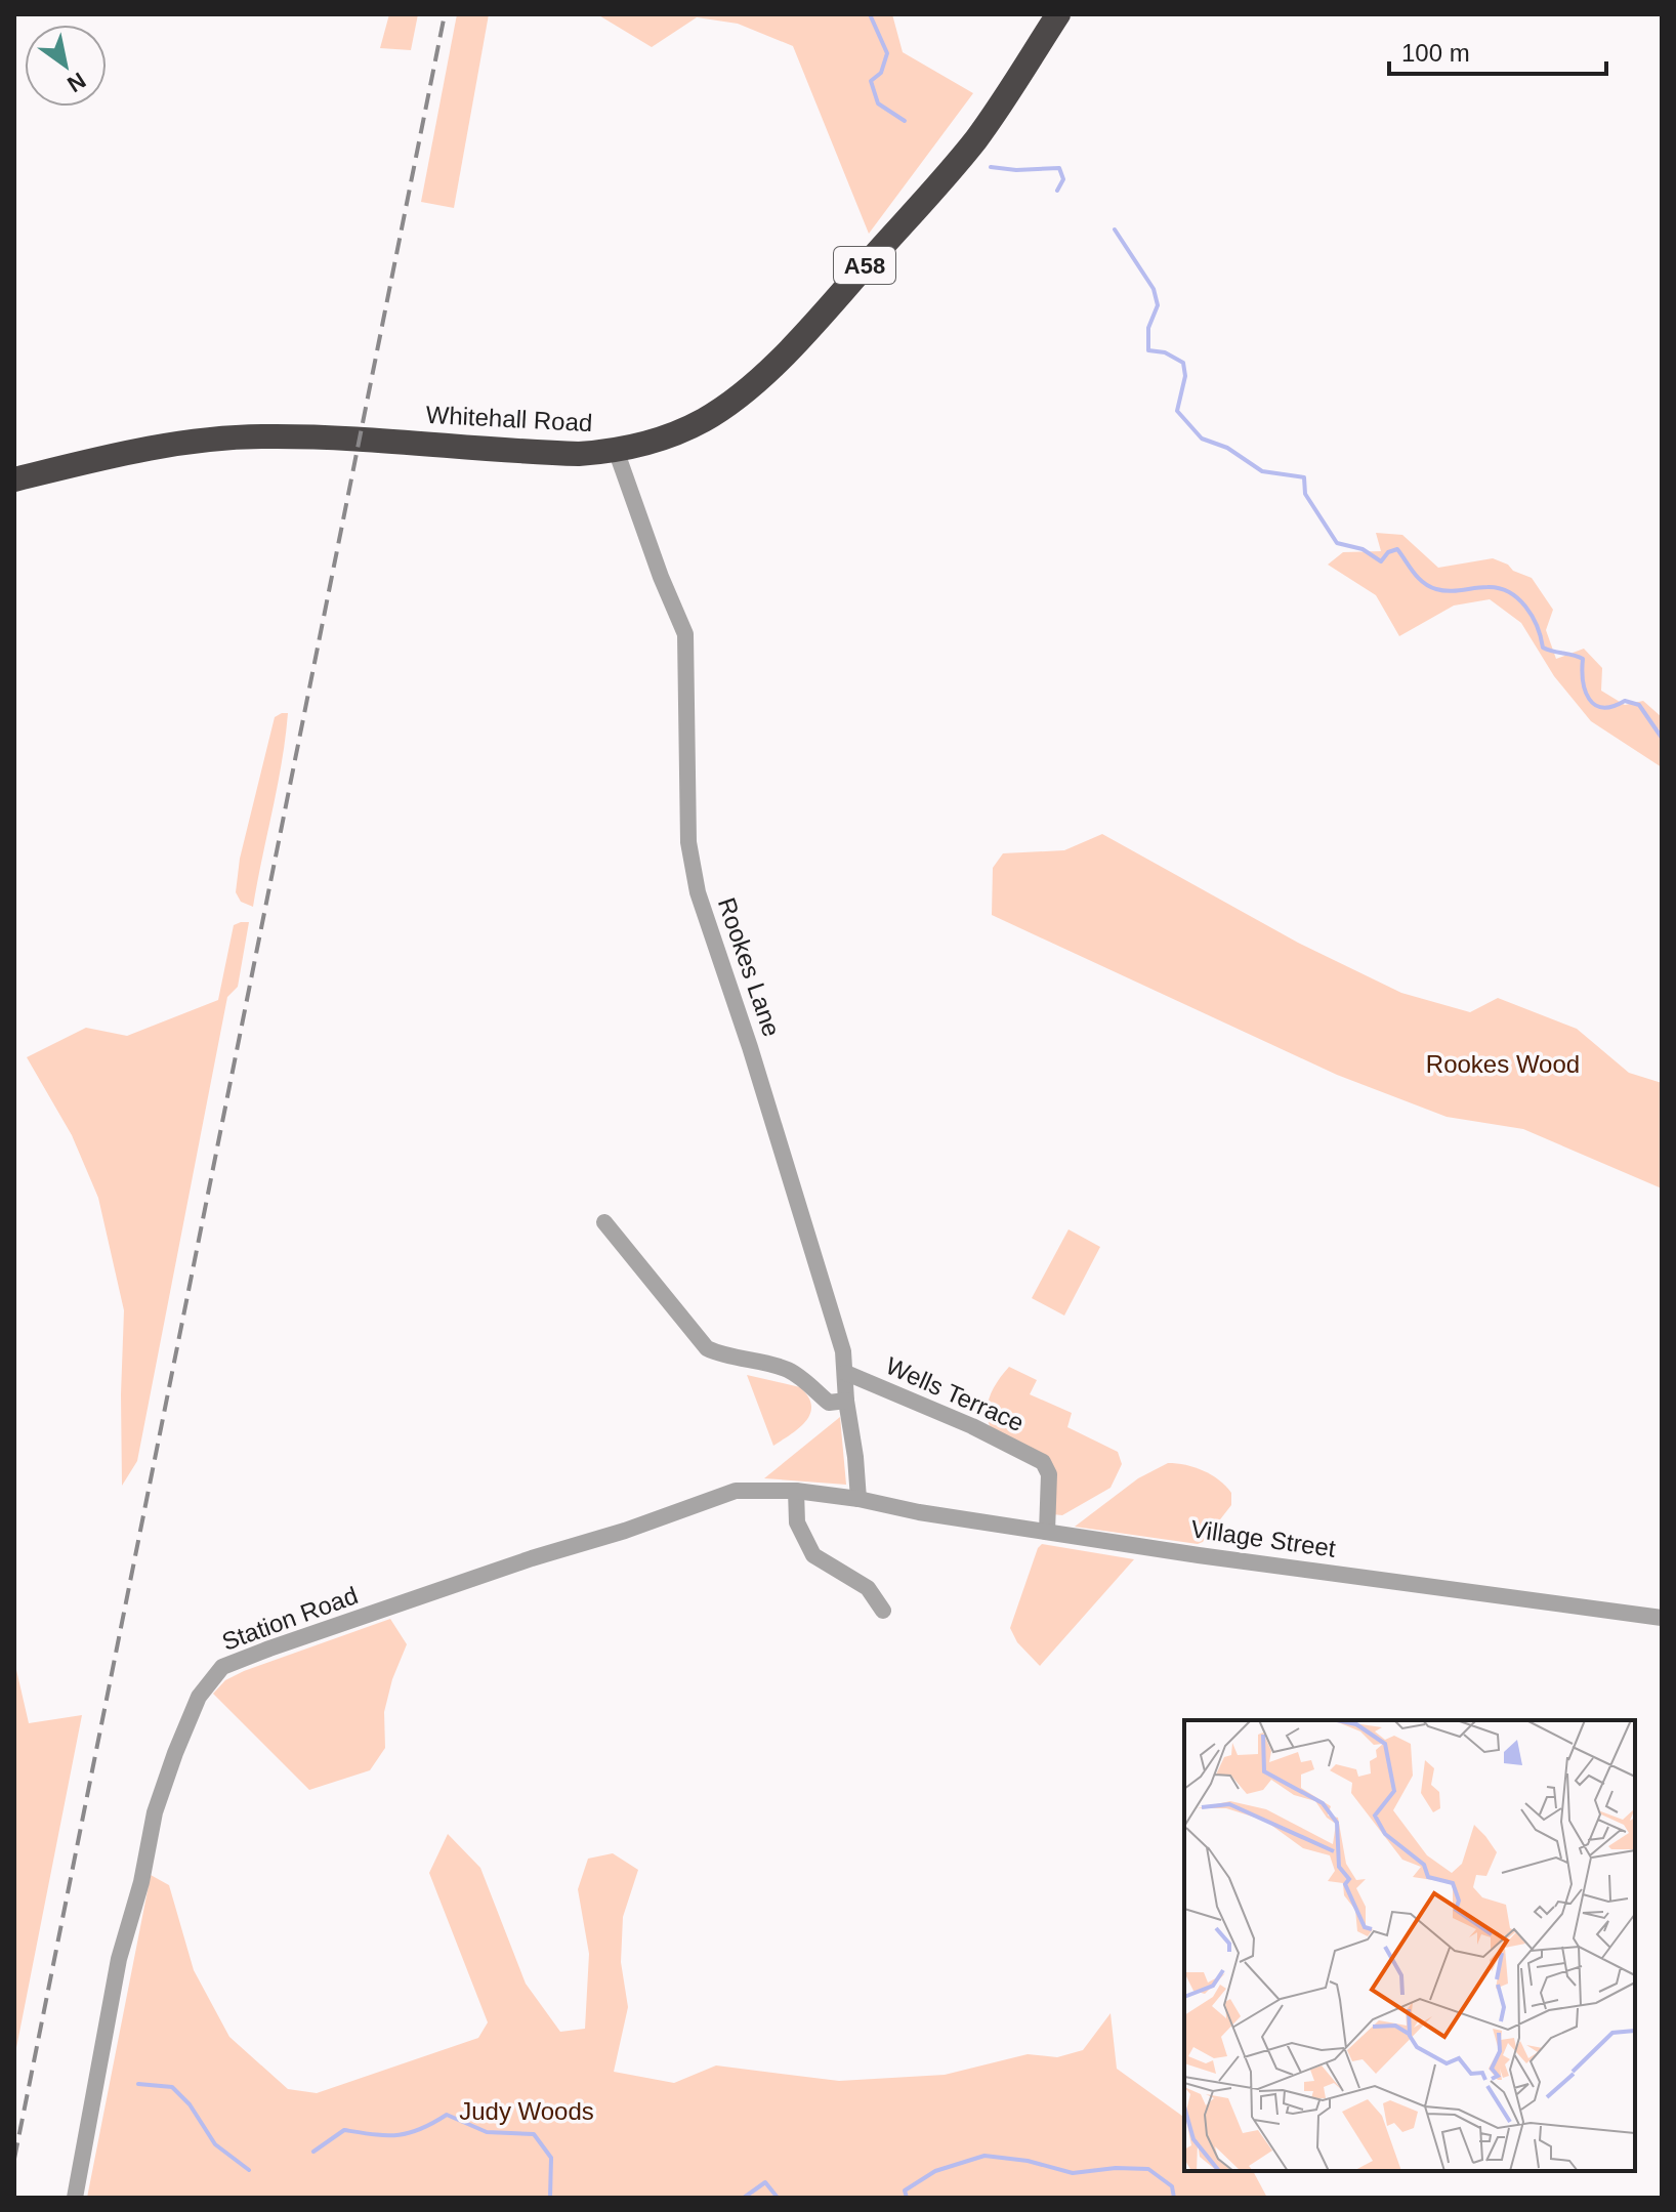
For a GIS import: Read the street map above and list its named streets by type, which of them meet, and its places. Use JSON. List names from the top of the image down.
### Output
{
  "streets": {
    "highway": ["A58", "Whitehall Road"],
    "street": [
      "Rookes Lane",
      "Wells Terrace",
      "Village Street",
      "Station Road"
    ]
  },
  "crossings": [
    ["Whitehall Road", "Rookes Lane"],
    ["Rookes Lane", "Wells Terrace"],
    ["Rookes Lane", "Village Street"],
    ["Rookes Lane", "Station Road"],
    ["Wells Terrace", "Village Street"],
    ["Village Street", "Station Road"]
  ],
  "parks": ["Rookes Wood", "Judy Woods"],
  "scale_bar": "100 m",
  "north": "bottom right"
}
